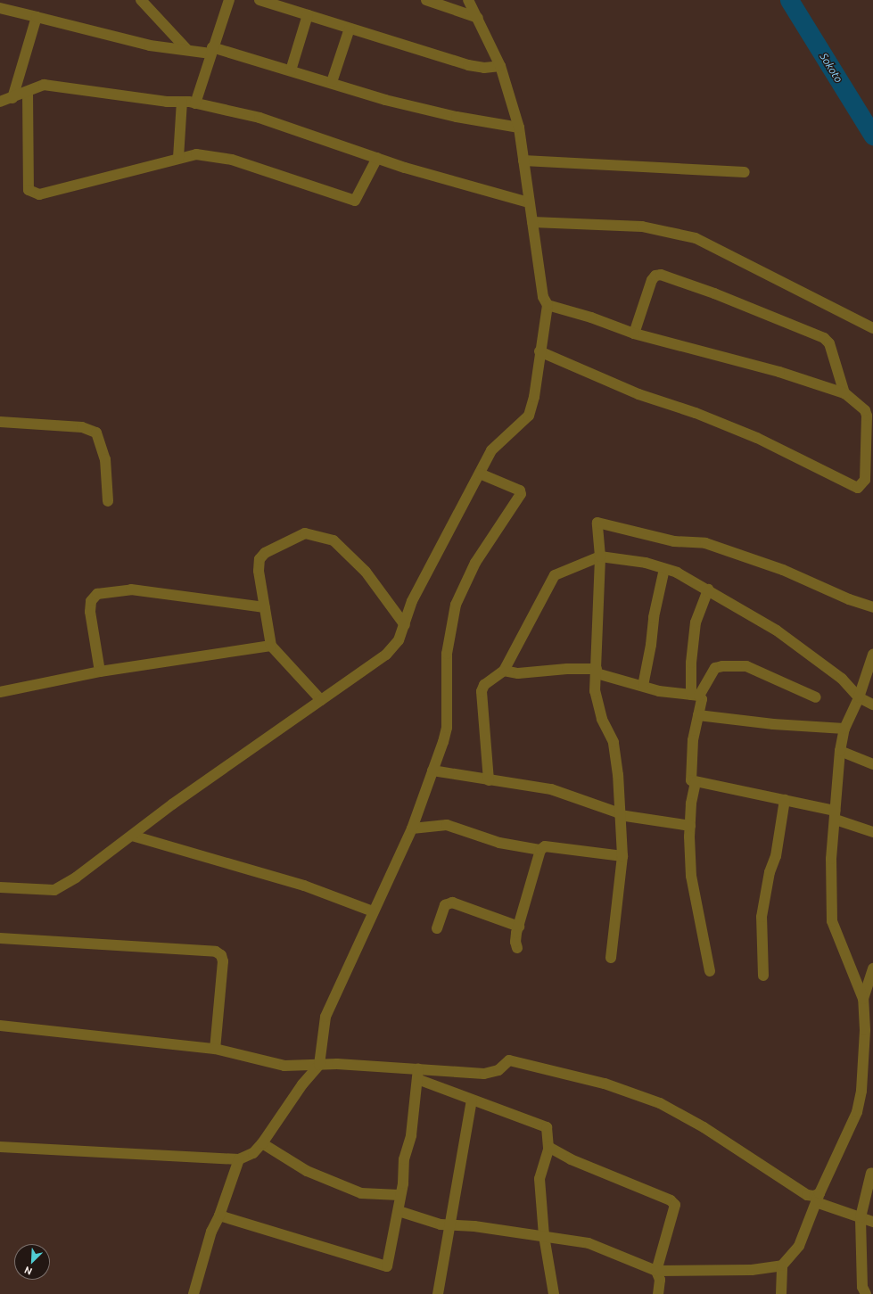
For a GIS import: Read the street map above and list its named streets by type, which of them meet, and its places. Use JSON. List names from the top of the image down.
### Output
{
  "water": ["Sokoto"],
  "north": "bottom left"
}
